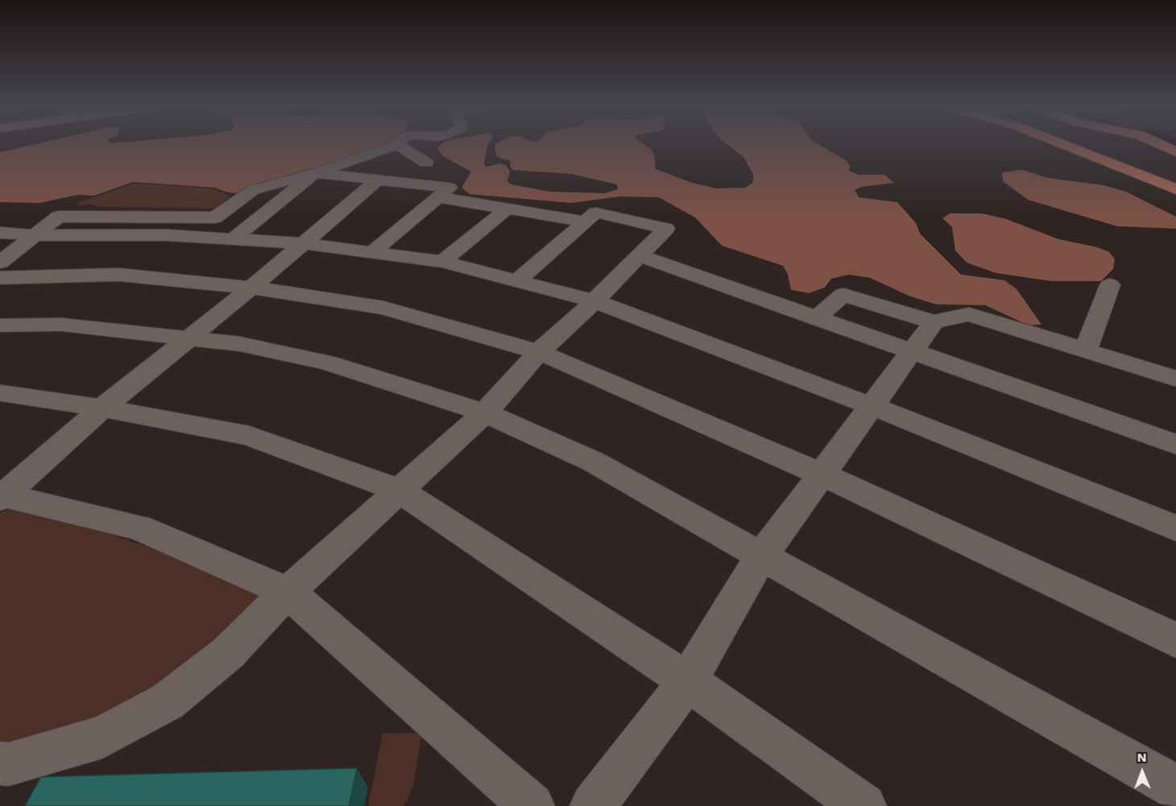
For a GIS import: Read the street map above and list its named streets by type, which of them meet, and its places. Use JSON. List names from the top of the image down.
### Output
{
  "north": "top"
}
